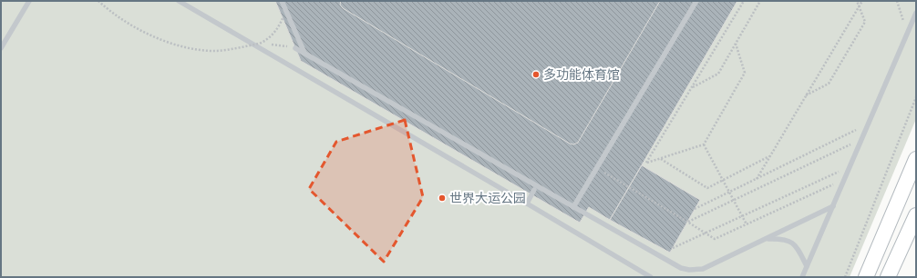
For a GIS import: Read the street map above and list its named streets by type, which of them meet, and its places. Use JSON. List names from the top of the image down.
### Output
{
  "places": ["多功能体育馆", "世界大运公园"]
}
